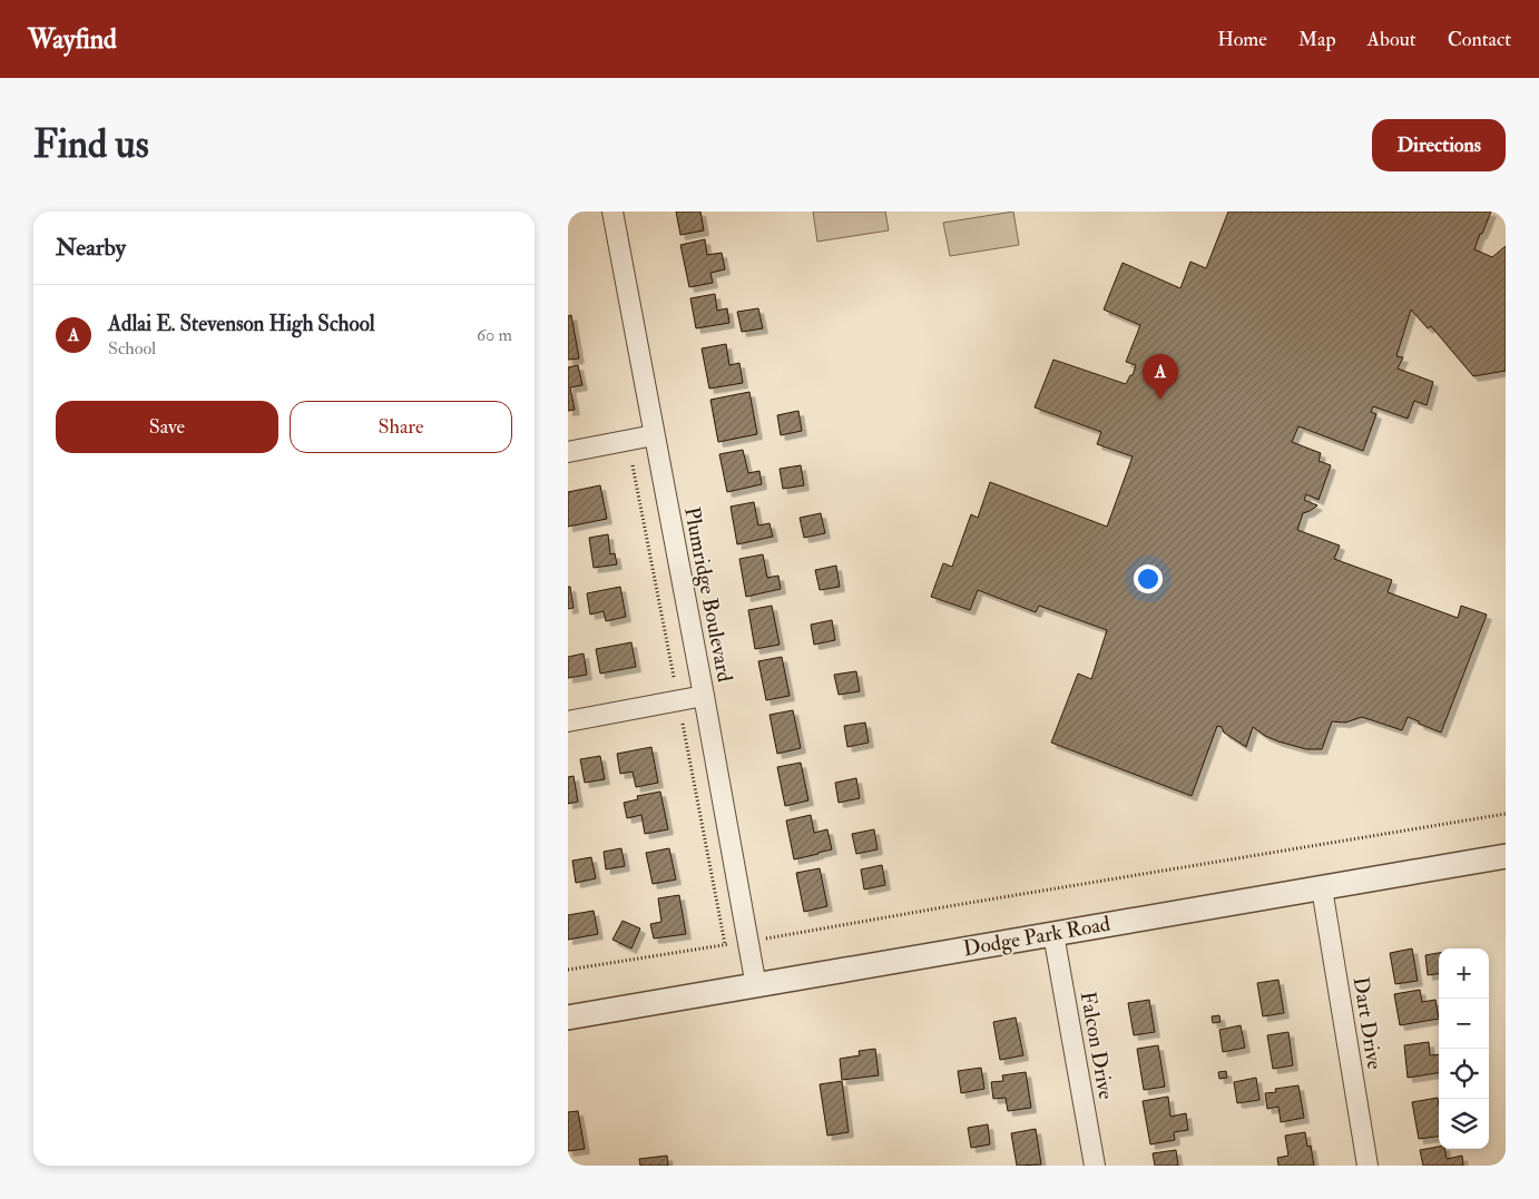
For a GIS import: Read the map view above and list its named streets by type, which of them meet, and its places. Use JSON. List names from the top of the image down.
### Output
{
  "streets": {
    "street": [
      "Plumridge Boulevard",
      "Dodge Park Road",
      "Dart Drive",
      "Falcon Drive"
    ]
  },
  "crossings": [
    ["Plumridge Boulevard", "Dodge Park Road"],
    ["Dodge Park Road", "Dart Drive"],
    ["Dodge Park Road", "Falcon Drive"]
  ],
  "page": {
    "header": "Wayfind",
    "nav": [
      "Home",
      "Map",
      "About",
      "Contact"
    ],
    "buttons": [
      "Directions",
      ["Save", "Share"]
    ],
    "title": "Find us",
    "heading": "Nearby",
    "list": [
      {
        "mark": "A",
        "name": "Adlai E. Stevenson High School",
        "note": "School",
        "value": "60 m"
      }
    ],
    "pins": "A",
    "map_buttons": ["+", "−"]
  }
}
